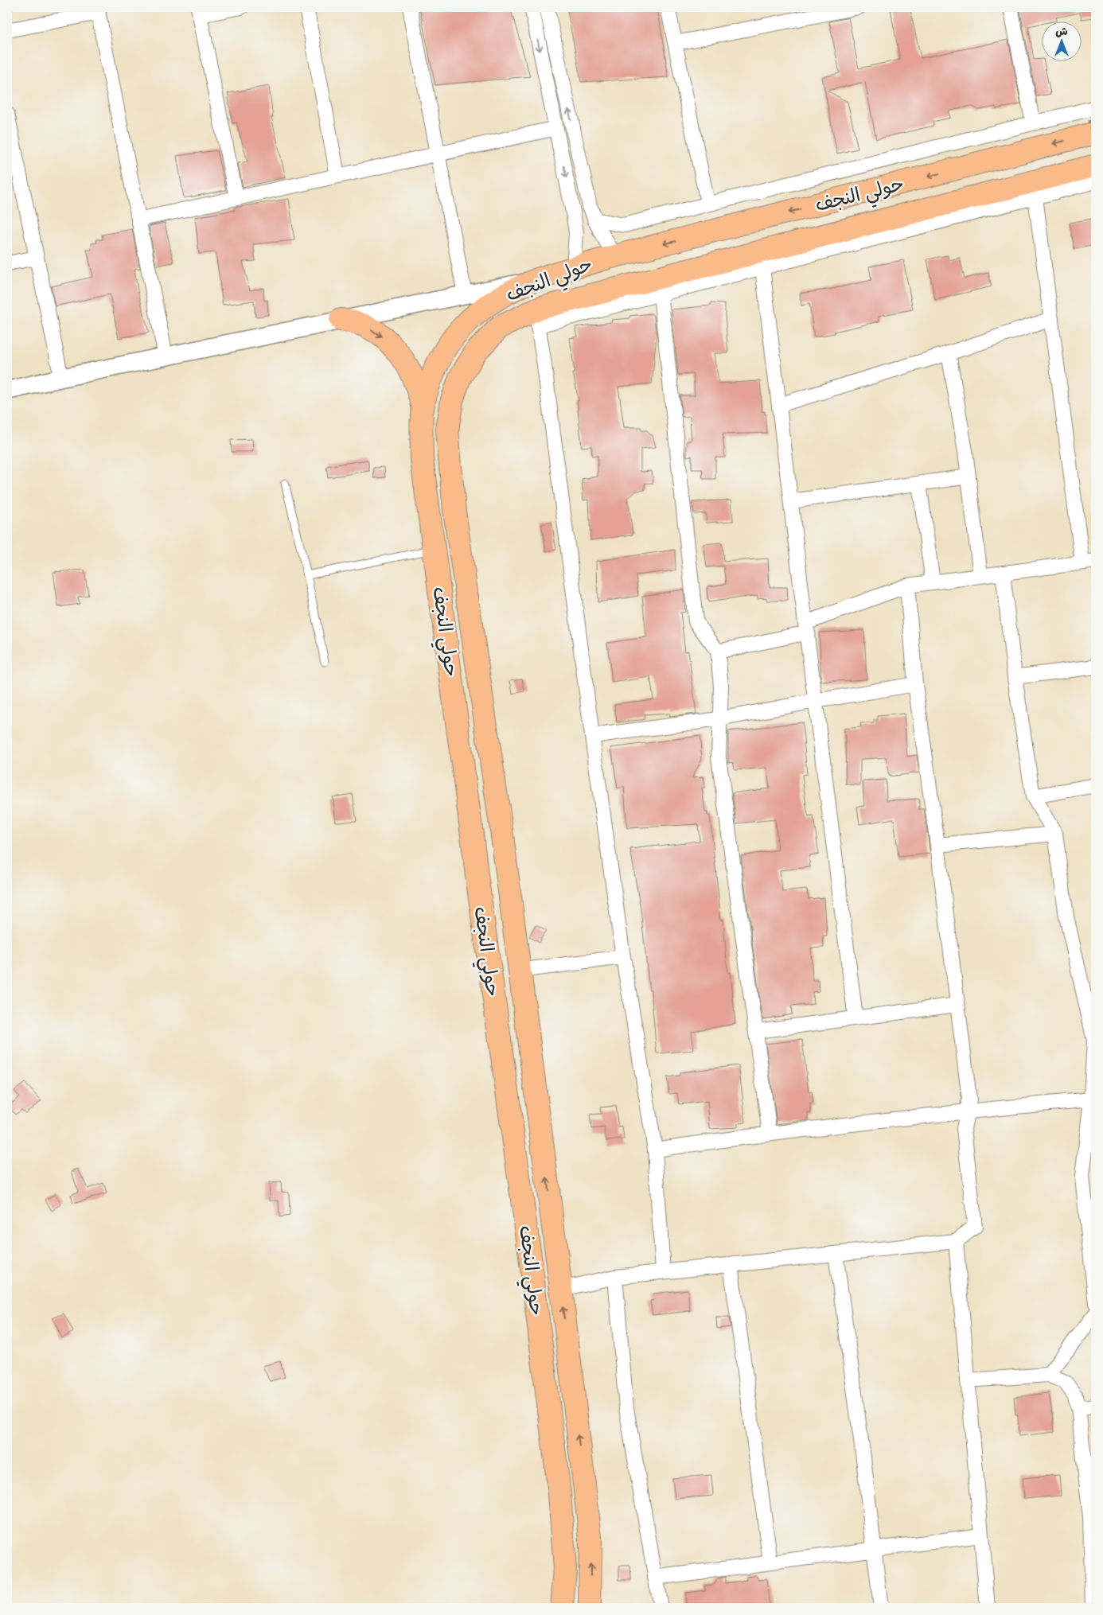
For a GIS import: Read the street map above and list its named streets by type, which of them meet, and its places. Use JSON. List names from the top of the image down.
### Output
{
  "streets": {
    "main road": ["حولي النجف"]
  },
  "north": "top"
}
